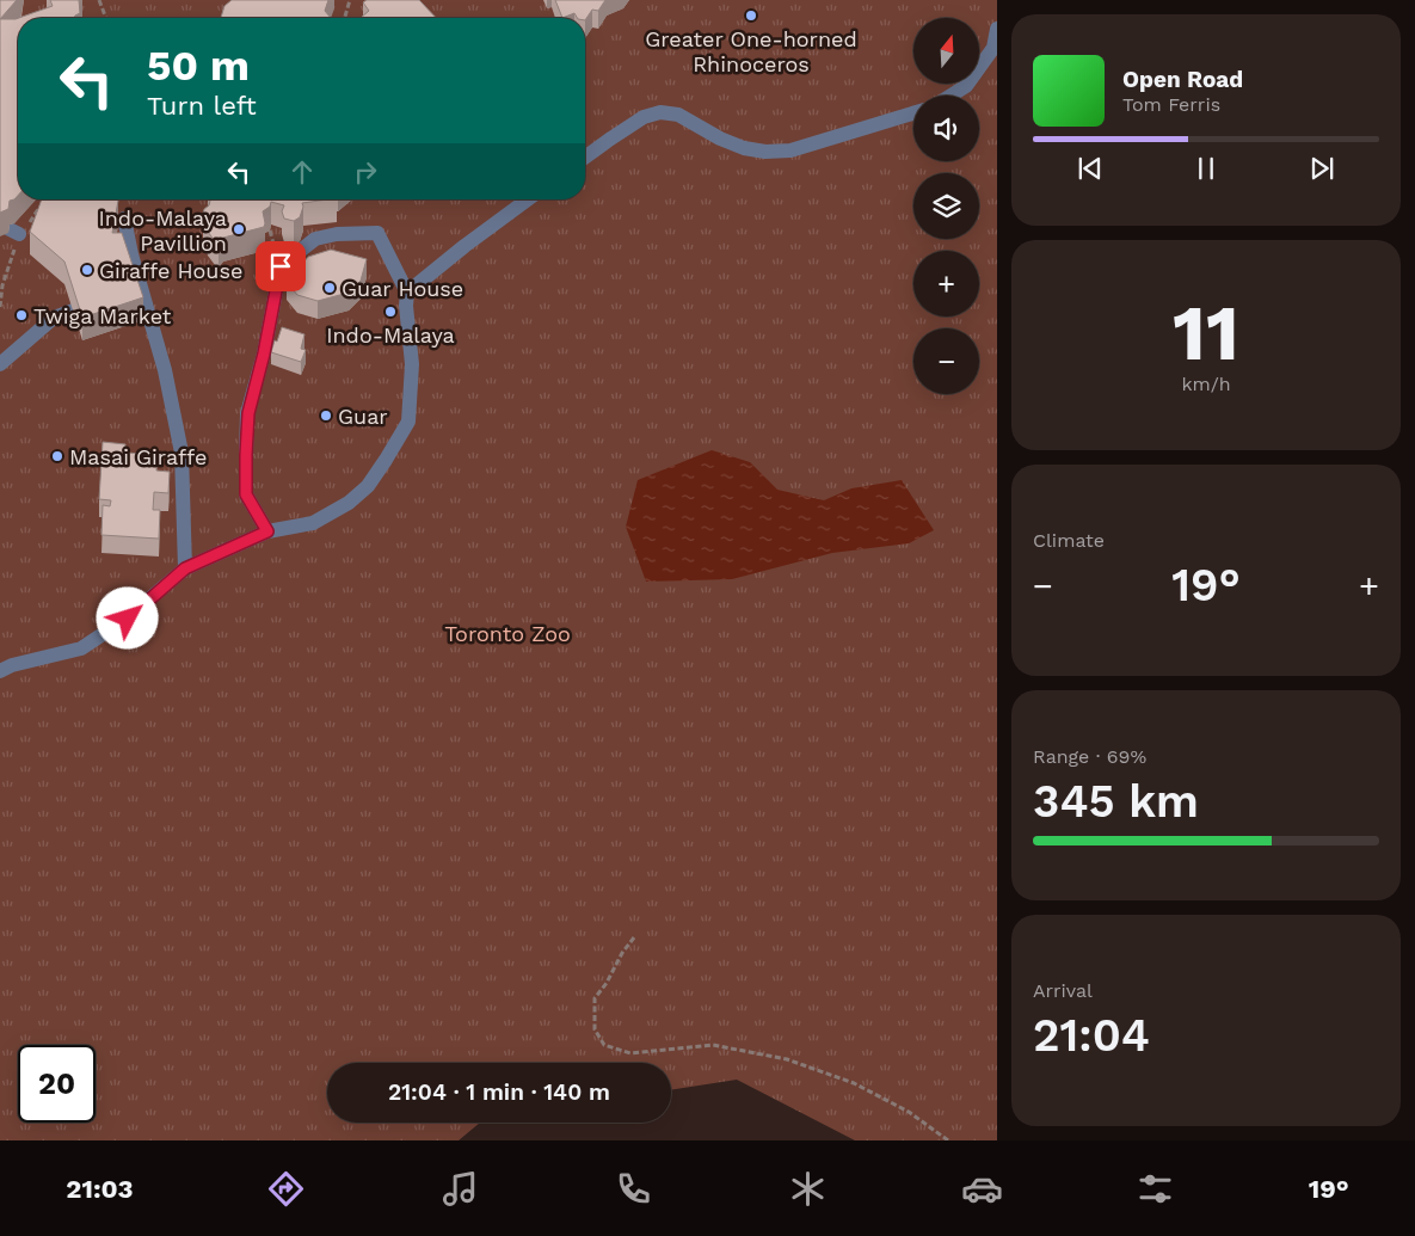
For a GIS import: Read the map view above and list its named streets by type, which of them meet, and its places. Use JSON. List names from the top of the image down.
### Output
{
  "parks": ["Toronto Zoo"],
  "places": [
    "Greater One-horned Rhinoceros",
    "Indo-Malaya Pavillion",
    "Giraffe House",
    "Guar House",
    "Indo-Malaya",
    "Twiga Market",
    "Guar",
    "Masai Giraffe"
  ],
  "north": "top",
  "page": {
    "map_buttons": ["+", "−"],
    "turn": ["50 m", "Turn left"],
    "song": ["Open Road", "Tom Ferris"],
    "tile": [
      ["11", "km/h"],
      "Climate",
      ["Range · 69%", "345 km"],
      ["Arrival", "21:04"]
    ],
    "heat": ["−", "19°", "+"],
    "limit": "20",
    "trip": "21:04 · 1 min · 140 m",
    "tabs": ["21:03", "19°"]
  }
}
